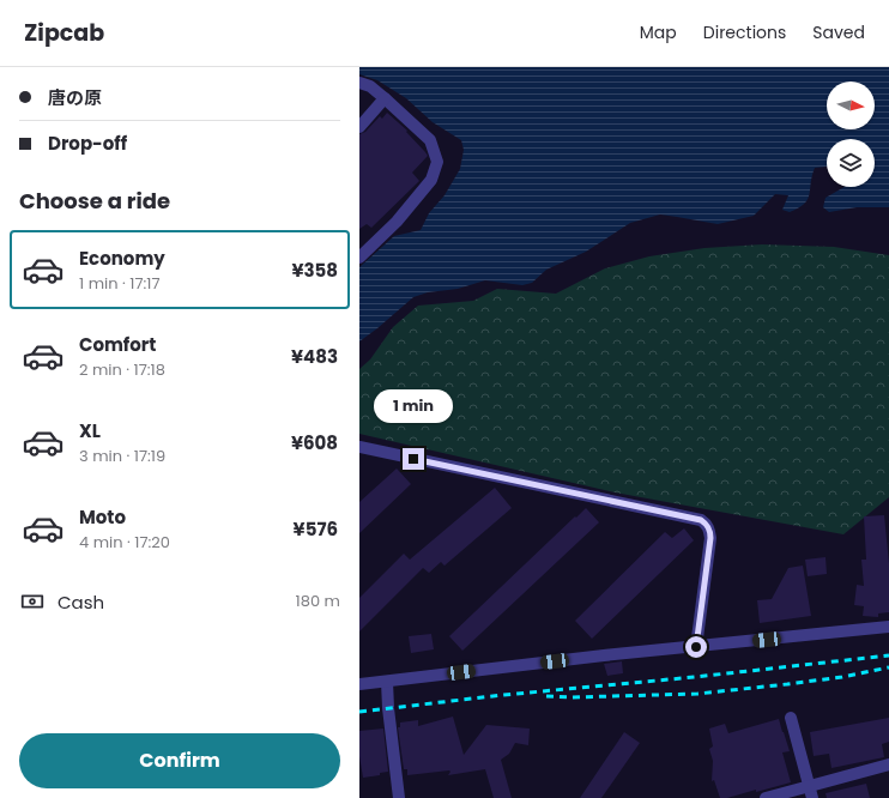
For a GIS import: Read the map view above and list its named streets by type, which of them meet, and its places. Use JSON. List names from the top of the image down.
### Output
{
  "north": "right",
  "page": {
    "header": "Zipcab",
    "nav": ["Map", "Directions", "Saved"],
    "banner": ["唐の原", "Drop-off"],
    "heading": "Choose a ride",
    "list": [
      {
        "name": "Economy",
        "note": "1 min · 17:17",
        "value": "¥358"
      },
      {
        "name": "Comfort",
        "note": "2 min · 17:18",
        "value": "¥483"
      },
      {
        "name": "XL",
        "note": "3 min · 17:19",
        "value": "¥608"
      },
      {
        "name": "Moto",
        "note": "4 min · 17:20",
        "value": "¥576"
      }
    ],
    "bubble": "1 min",
    "pay": ["Cash", "180 m"],
    "buttons": "Confirm"
  }
}
